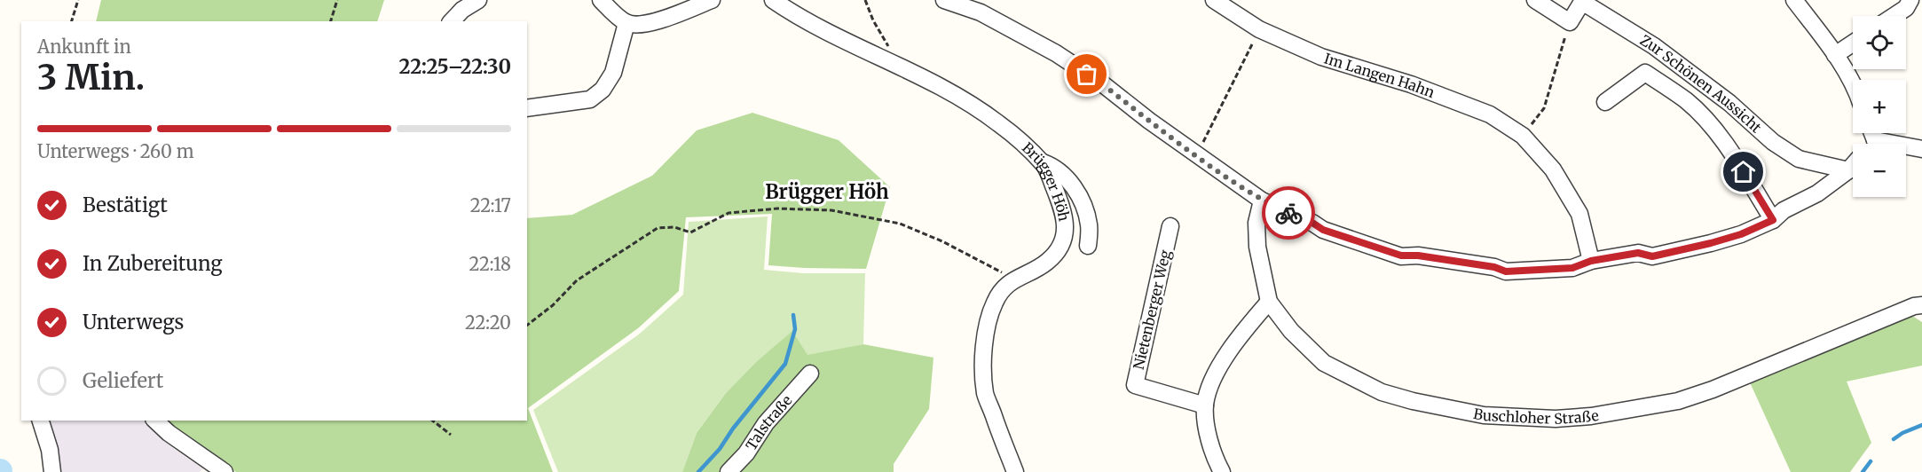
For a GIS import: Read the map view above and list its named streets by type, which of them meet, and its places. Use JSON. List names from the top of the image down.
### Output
{
  "streets": {
    "street": [
      "Im Langen Hahn",
      "Zur Schönen Aussicht",
      "Brügger Höh",
      "Nietenberger Weg",
      "Buschloher Straße",
      "Talstraße"
    ]
  },
  "districts": ["Brügger Höh"],
  "page": {
    "map_buttons": ["+", "−"],
    "heading": ["3 Min.", "Ankunft in", "22:25–22:30"],
    "bar": "Unterwegs · 260 m",
    "list": [
      ["Bestätigt", "22:17"],
      ["In Zubereitung", "22:18"],
      ["Unterwegs", "22:20"],
      "Geliefert"
    ]
  }
}
